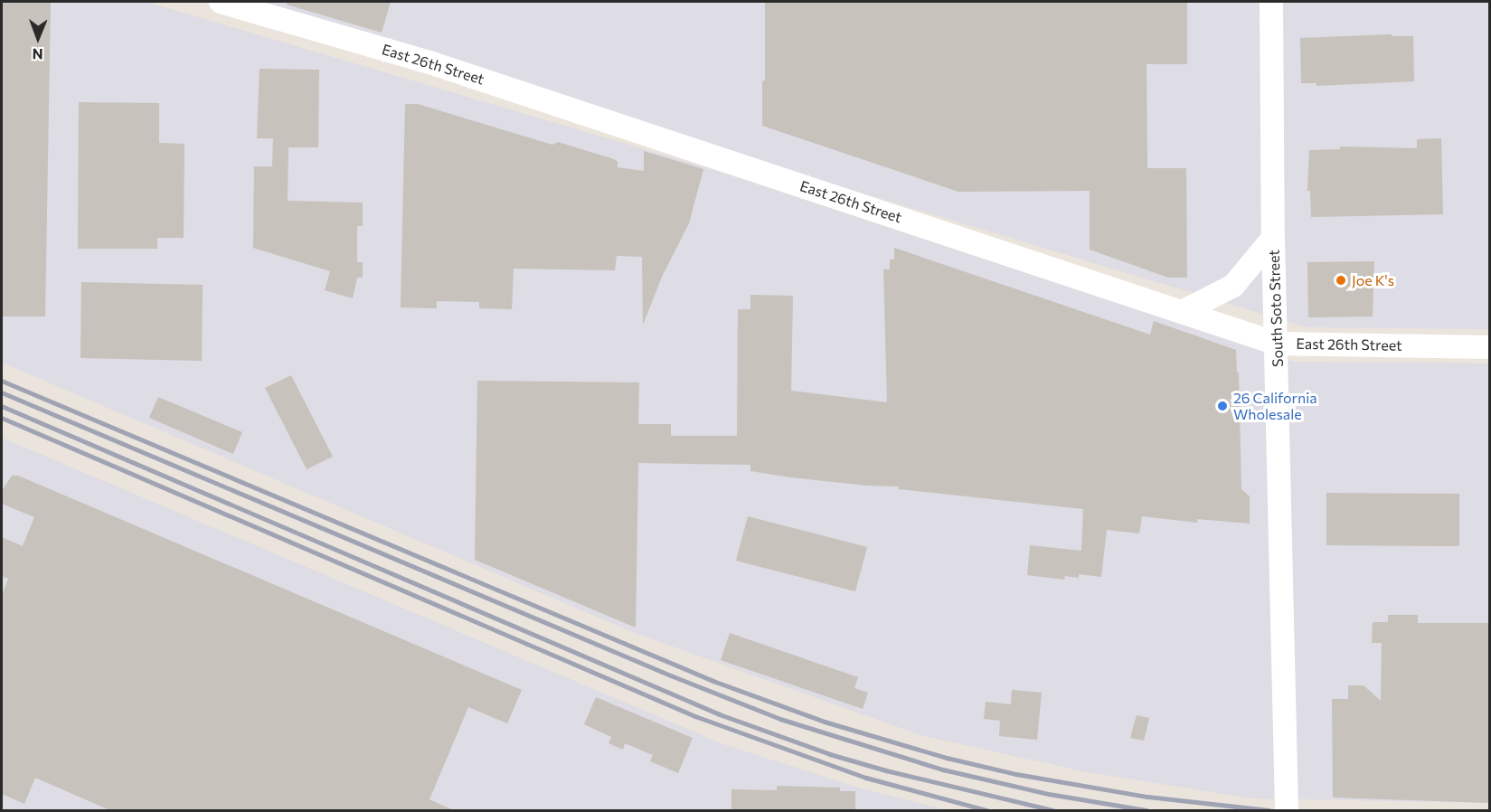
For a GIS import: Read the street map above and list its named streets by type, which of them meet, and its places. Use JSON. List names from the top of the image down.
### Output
{
  "streets": {
    "street": ["East 26th Street", "South Soto Street"]
  },
  "crossings": [
    ["East 26th Street", "South Soto Street"]
  ],
  "places": ["Joe K's", "26 California Wholesale"],
  "north": "bottom"
}
